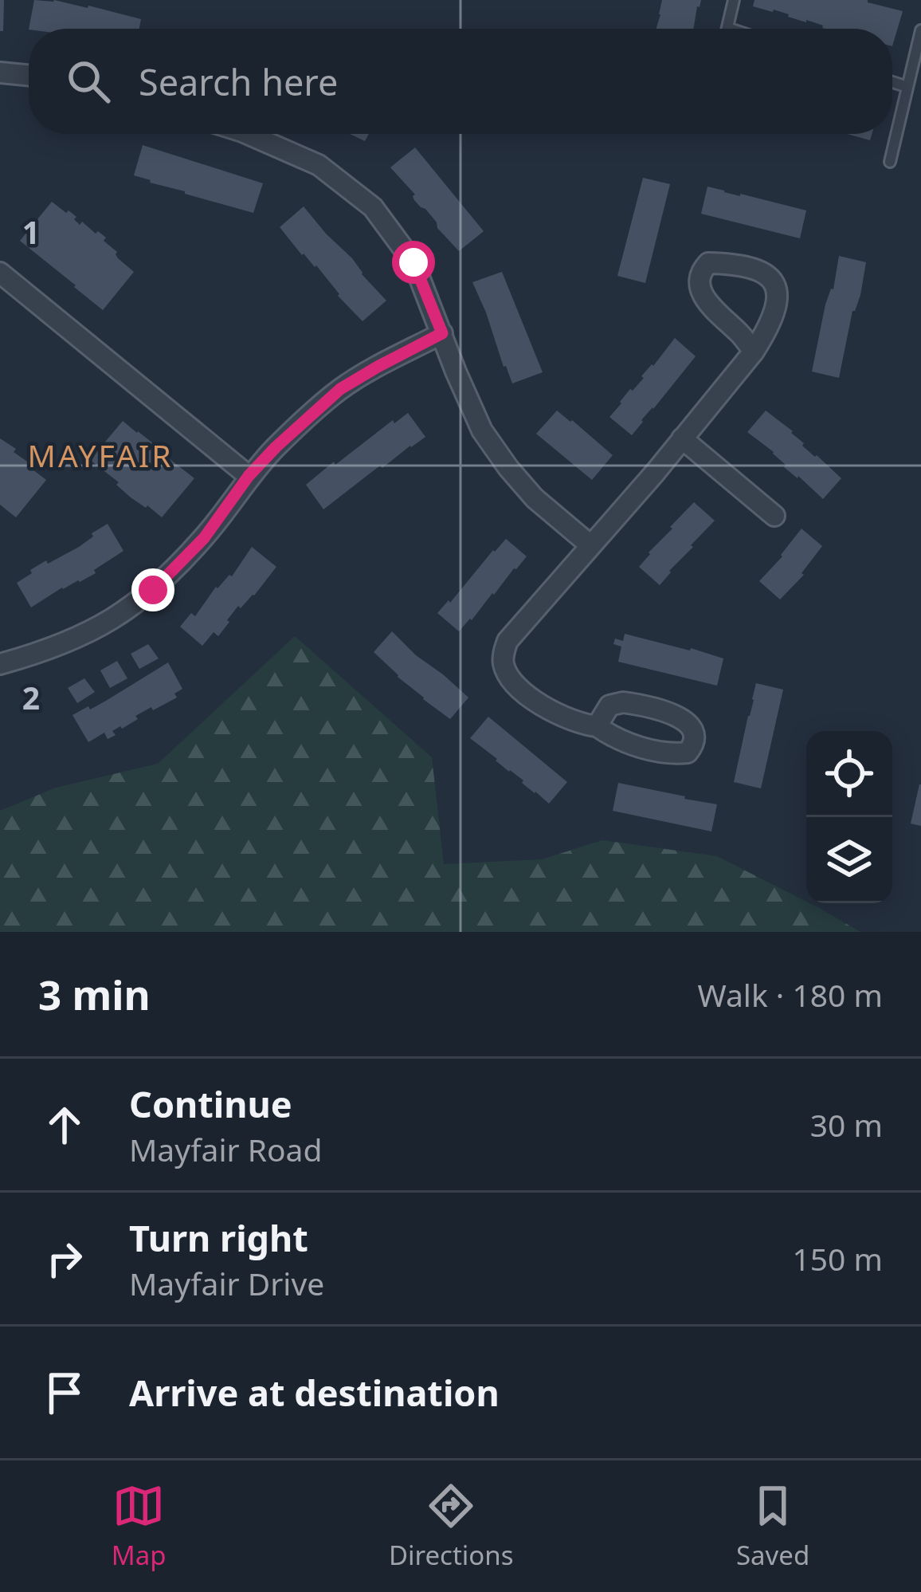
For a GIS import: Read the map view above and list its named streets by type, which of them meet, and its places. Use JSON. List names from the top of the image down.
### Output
{
  "districts": ["MAYFAIR"],
  "page": {
    "search": "Search here",
    "heading": ["3 min", "Walk · 180 m"],
    "list": [
      ["Continue", "Mayfair Road", "30 m"],
      ["Turn right", "Mayfair Drive", "150 m"],
      "Arrive at destination"
    ],
    "nav": ["Map", "Directions", "Saved"]
  },
  "grid": {
    "rows": ["1", "2"]
  }
}
